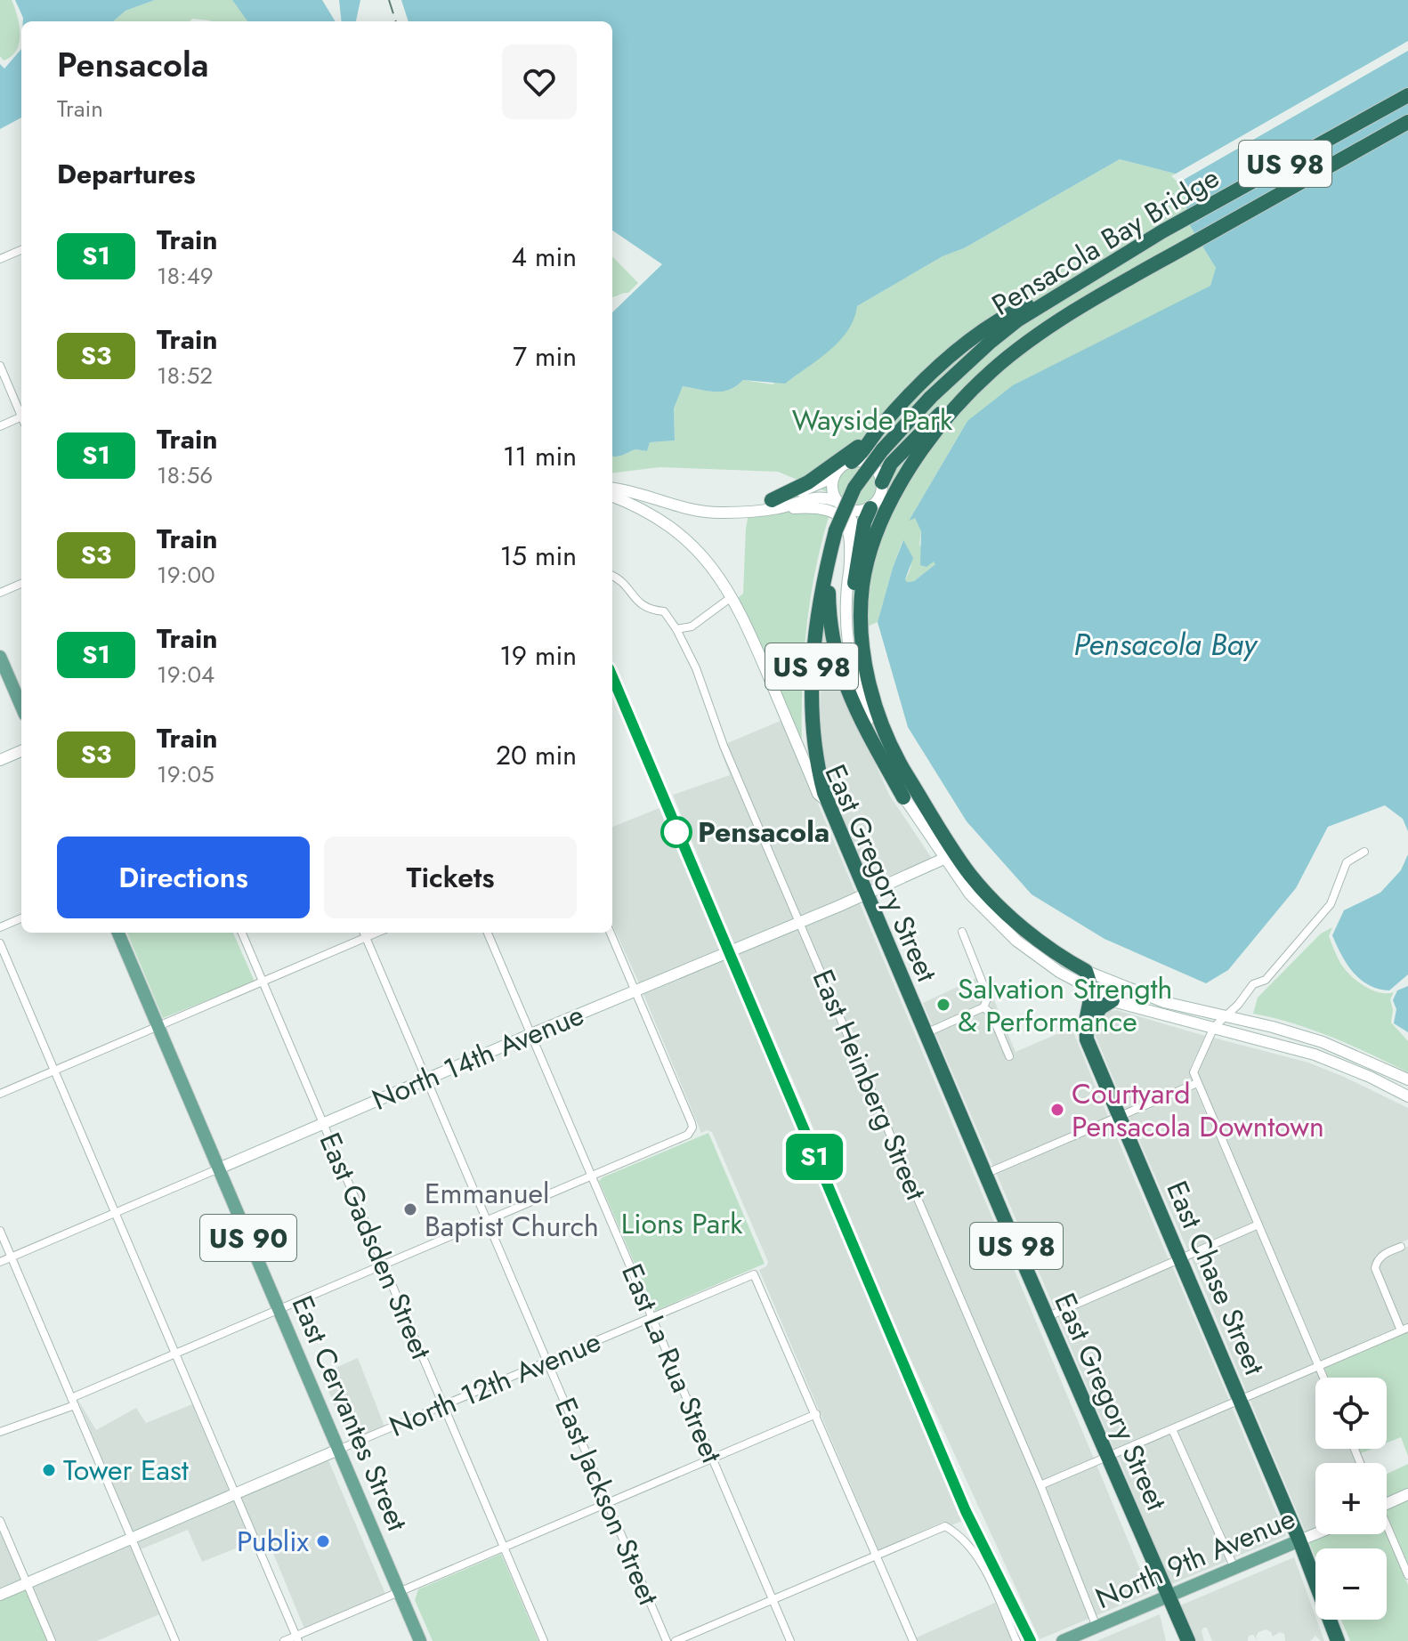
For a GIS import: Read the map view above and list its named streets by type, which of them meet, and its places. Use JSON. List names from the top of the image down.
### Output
{
  "streets": {
    "highway": [
      "US 98",
      "Pensacola Bay Bridge",
      "East Gregory Street",
      "East Chase Street"
    ],
    "main road": ["US 90", "East Cervantes Street", "North 9th Avenue"],
    "street": [
      "North 14th Avenue",
      "East Heinberg Street",
      "East Gadsden Street",
      "East La Rua Street",
      "North 12th Avenue",
      "East Jackson Street"
    ]
  },
  "crossings": [
    ["US 98", "Pensacola Bay Bridge"],
    ["US 98", "North 14th Avenue"],
    ["US 98", "East Chase Street"],
    ["Pensacola Bay Bridge", "East Gregory Street"],
    ["Pensacola Bay Bridge", "North 14th Avenue"],
    ["East Gregory Street", "North 14th Avenue"],
    ["East Gregory Street", "North 9th Avenue"],
    ["North 14th Avenue", "East Heinberg Street"],
    ["North 14th Avenue", "East Gadsden Street"],
    ["North 14th Avenue", "East La Rua Street"],
    ["North 14th Avenue", "East Cervantes Street"],
    ["North 14th Avenue", "East Jackson Street"],
    ["East Heinberg Street", "North 9th Avenue"],
    ["East Gadsden Street", "North 12th Avenue"],
    ["East Chase Street", "North 9th Avenue"],
    ["East La Rua Street", "North 12th Avenue"],
    ["North 12th Avenue", "East Cervantes Street"],
    ["North 12th Avenue", "East Jackson Street"]
  ],
  "water": ["Pensacola Bay"],
  "parks": ["Wayside Park", "Lions Park"],
  "places": [
    "Pensacola",
    "Salvation Strength & Performance",
    "Courtyard Pensacola Downtown",
    "Emmanuel Baptist Church",
    "Tower East",
    "Publix"
  ],
  "page": {
    "on_map": "S1",
    "heading": [
      ["Pensacola", "Train"],
      "Departures"
    ],
    "list": [
      {
        "mark": "S1",
        "name": "Train",
        "note": "18:49",
        "value": "4 min"
      },
      {
        "mark": "S3",
        "name": "Train",
        "note": "18:52",
        "value": "7 min"
      },
      {
        "mark": "S1",
        "name": "Train",
        "note": "18:56",
        "value": "11 min"
      },
      {
        "mark": "S3",
        "name": "Train",
        "note": "19:00",
        "value": "15 min"
      },
      {
        "mark": "S1",
        "name": "Train",
        "note": "19:04",
        "value": "19 min"
      },
      {
        "mark": "S3",
        "name": "Train",
        "note": "19:05",
        "value": "20 min"
      }
    ],
    "buttons": ["Directions", "Tickets"],
    "map_buttons": ["+", "−"]
  }
}
